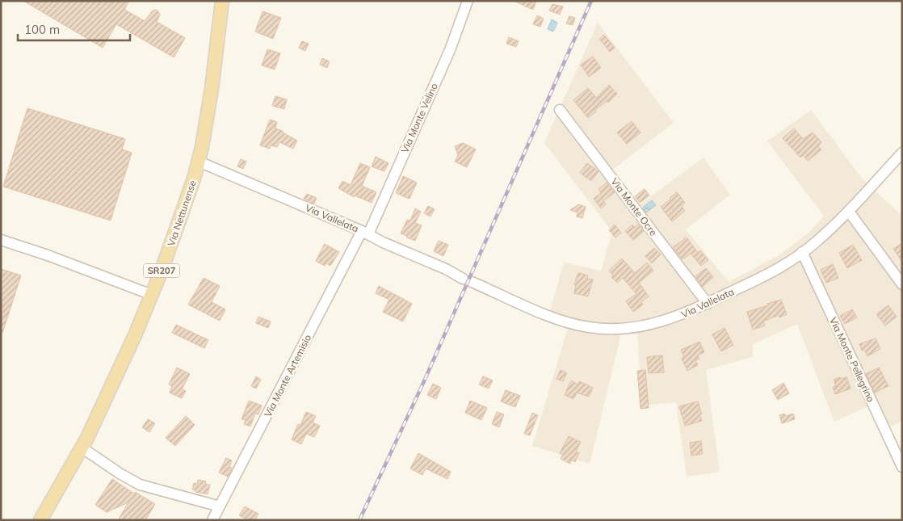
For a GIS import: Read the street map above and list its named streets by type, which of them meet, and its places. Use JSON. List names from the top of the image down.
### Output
{
  "streets": {
    "main road": ["Via Nettunense", "SR207"],
    "street": [
      "Via Monte Velino",
      "Via Monte Ocre",
      "Via Vallelata",
      "Via Monte Pellegrino",
      "Via Monte Artemisio"
    ]
  },
  "crossings": [
    ["Via Monte Velino", "Via Vallelata"],
    ["Via Monte Velino", "Via Monte Artemisio"],
    ["Via Monte Ocre", "Via Vallelata"],
    ["Via Nettunense", "Via Vallelata"],
    ["Via Vallelata", "Via Monte Pellegrino"],
    ["Via Vallelata", "Via Monte Artemisio"]
  ],
  "scale_bar": "100 m"
}
